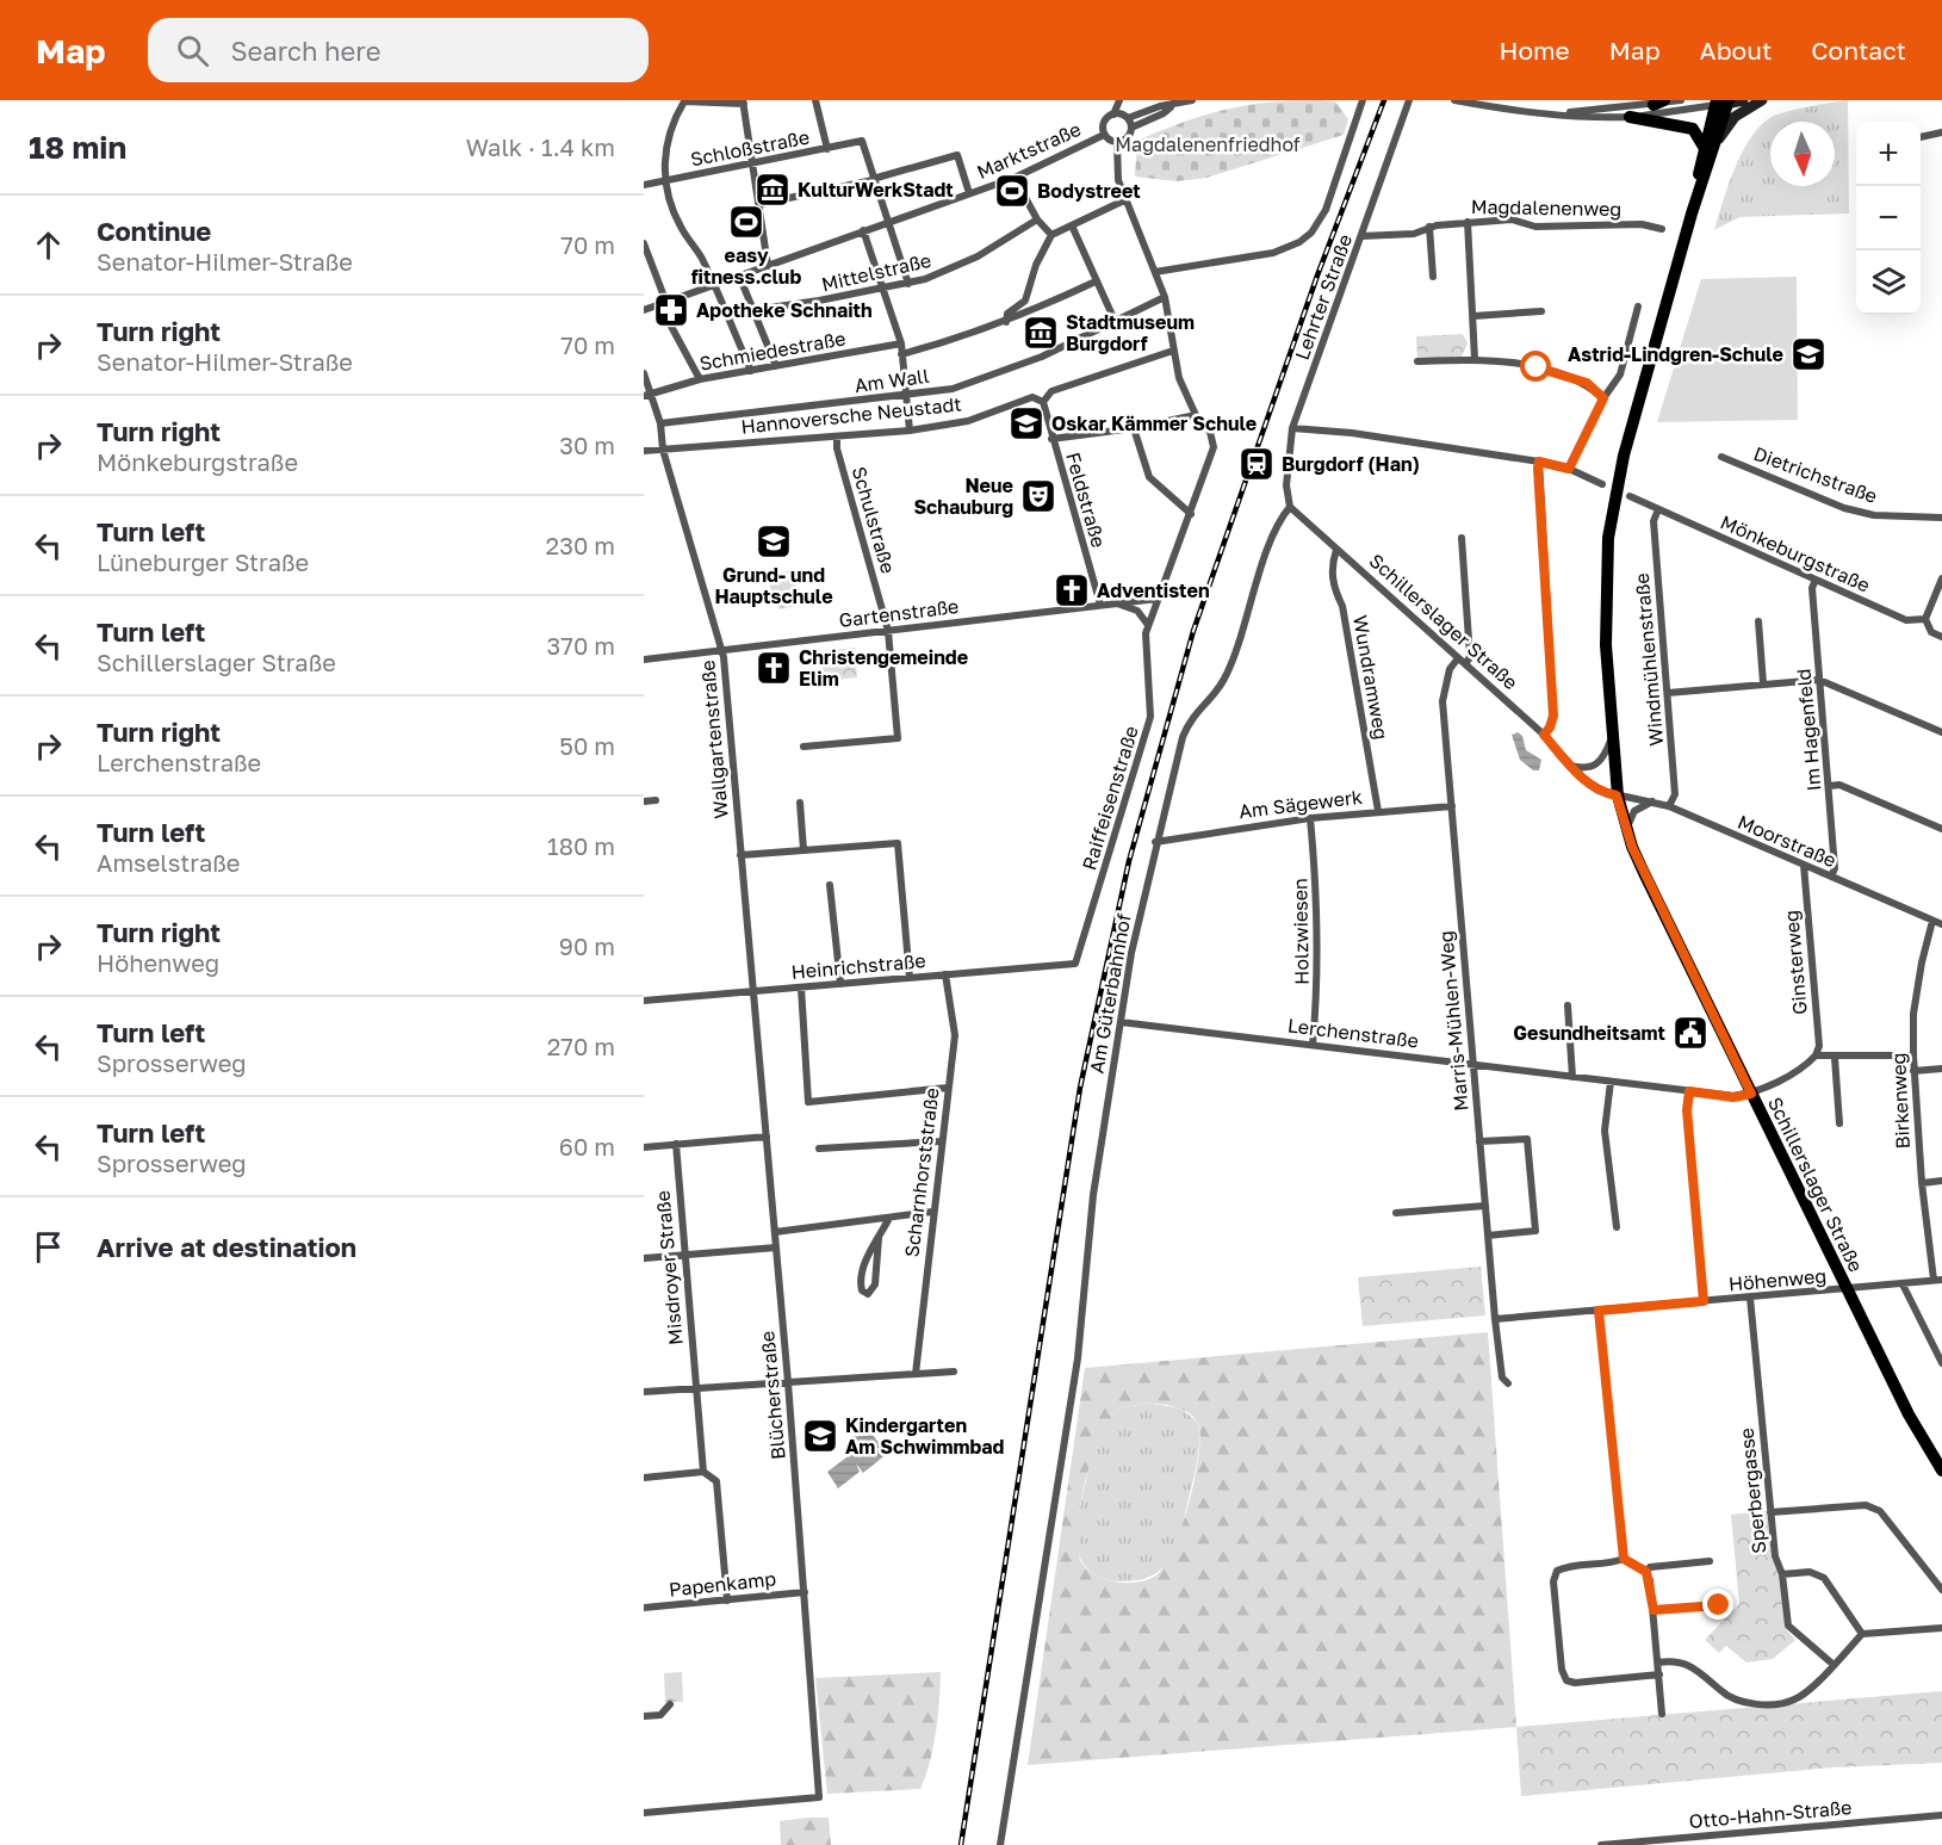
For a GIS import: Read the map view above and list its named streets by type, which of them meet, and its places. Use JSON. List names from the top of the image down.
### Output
{
  "streets": {
    "main road": ["Schillerslager Straße"],
    "street": [
      "Schloßstraße",
      "Marktstraße",
      "Magdalenenweg",
      "Mittelstraße",
      "Lehrter Straße",
      "Schmiedestraße",
      "Am Wall",
      "Hannoversche Neustadt",
      "Dietrichstraße",
      "Feldstraße",
      "Schulstraße",
      "Mönkeburgstraße",
      "Gartenstraße",
      "Windmühlenstraße",
      "Wundramweg",
      "Im Hagenfeld",
      "Wallgartenstraße",
      "Raiffeisenstraße",
      "Am Sägewerk",
      "Moorstraße",
      "Holzwiesen",
      "Ginsterweg",
      "Heinrichstraße",
      "Am Güterbahnhof",
      "Marris-Mühlen-Weg",
      "Lerchenstraße",
      "Birkenweg",
      "Scharnhorststraße",
      "Misdroyer Straße",
      "Höhenweg",
      "Blücherstraße",
      "Sperbergasse",
      "Papenkamp",
      "Otto-Hahn-Straße"
    ]
  },
  "crossings": [
    ["Magdalenenweg", "Lehrter Straße"],
    ["Lehrter Straße", "Schillerslager Straße"],
    ["Lehrter Straße", "Am Güterbahnhof"],
    ["Schmiedestraße", "Wallgartenstraße"],
    ["Am Wall", "Wallgartenstraße"],
    ["Hannoversche Neustadt", "Feldstraße"],
    ["Hannoversche Neustadt", "Schulstraße"],
    ["Hannoversche Neustadt", "Wallgartenstraße"],
    ["Feldstraße", "Gartenstraße"],
    ["Schulstraße", "Gartenstraße"],
    ["Mönkeburgstraße", "Windmühlenstraße"],
    ["Mönkeburgstraße", "Im Hagenfeld"],
    ["Gartenstraße", "Wallgartenstraße"],
    ["Gartenstraße", "Raiffeisenstraße"],
    ["Schillerslager Straße", "Wundramweg"],
    ["Schillerslager Straße", "Moorstraße"],
    ["Schillerslager Straße", "Am Güterbahnhof"],
    ["Schillerslager Straße", "Marris-Mühlen-Weg"],
    ["Schillerslager Straße", "Lerchenstraße"],
    ["Schillerslager Straße", "Höhenweg"],
    ["Windmühlenstraße", "Moorstraße"],
    ["Wundramweg", "Am Sägewerk"],
    ["Im Hagenfeld", "Moorstraße"],
    ["Wallgartenstraße", "Heinrichstraße"],
    ["Wallgartenstraße", "Blücherstraße"],
    ["Raiffeisenstraße", "Heinrichstraße"],
    ["Am Sägewerk", "Holzwiesen"],
    ["Am Sägewerk", "Am Güterbahnhof"],
    ["Am Sägewerk", "Marris-Mühlen-Weg"],
    ["Moorstraße", "Ginsterweg"],
    ["Moorstraße", "Birkenweg"],
    ["Holzwiesen", "Lerchenstraße"],
    ["Heinrichstraße", "Scharnhorststraße"],
    ["Heinrichstraße", "Blücherstraße"],
    ["Am Güterbahnhof", "Lerchenstraße"],
    ["Marris-Mühlen-Weg", "Lerchenstraße"],
    ["Marris-Mühlen-Weg", "Höhenweg"],
    ["Birkenweg", "Höhenweg"],
    ["Höhenweg", "Sperbergasse"],
    ["Blücherstraße", "Papenkamp"]
  ],
  "parks": ["Magdalenenfriedhof"],
  "places": {
    "museum": ["KulturWerkStadt", "Stadtmuseum Burgdorf"],
    "sports": ["Bodystreet", "easy fitness.club"],
    "pharmacy": ["Apotheke Schnaith"],
    "school or university": [
      "Astrid-Lindgren-Schule",
      "Oskar Kämmer Schule",
      "Grund- und Hauptschule",
      "Kindergarten Am Schwimmbad"
    ],
    "station": ["Burgdorf (Han)"],
    "theatre": ["Neue Schauburg"],
    "church": ["Adventisten", "Christengemeinde Elim"],
    "public building": ["Gesundheitsamt"]
  },
  "north": "bottom",
  "page": {
    "header": "Map",
    "search": "Search here",
    "nav": [
      "Home",
      "Map",
      "About",
      "Contact"
    ],
    "heading": ["18 min", "Walk · 1.4 km"],
    "map_buttons": ["+", "−"],
    "list": [
      ["Continue", "Senator-Hilmer-Straße", "70 m"],
      ["Turn right", "Senator-Hilmer-Straße", "70 m"],
      ["Turn right", "Mönkeburgstraße", "30 m"],
      ["Turn left", "Lüneburger Straße", "230 m"],
      ["Turn left", "Schillerslager Straße", "370 m"],
      ["Turn right", "Lerchenstraße", "50 m"],
      ["Turn left", "Amselstraße", "180 m"],
      ["Turn right", "Höhenweg", "90 m"],
      ["Turn left", "Sprosserweg", "270 m"],
      ["Turn left", "Sprosserweg", "60 m"],
      "Arrive at destination"
    ]
  }
}
